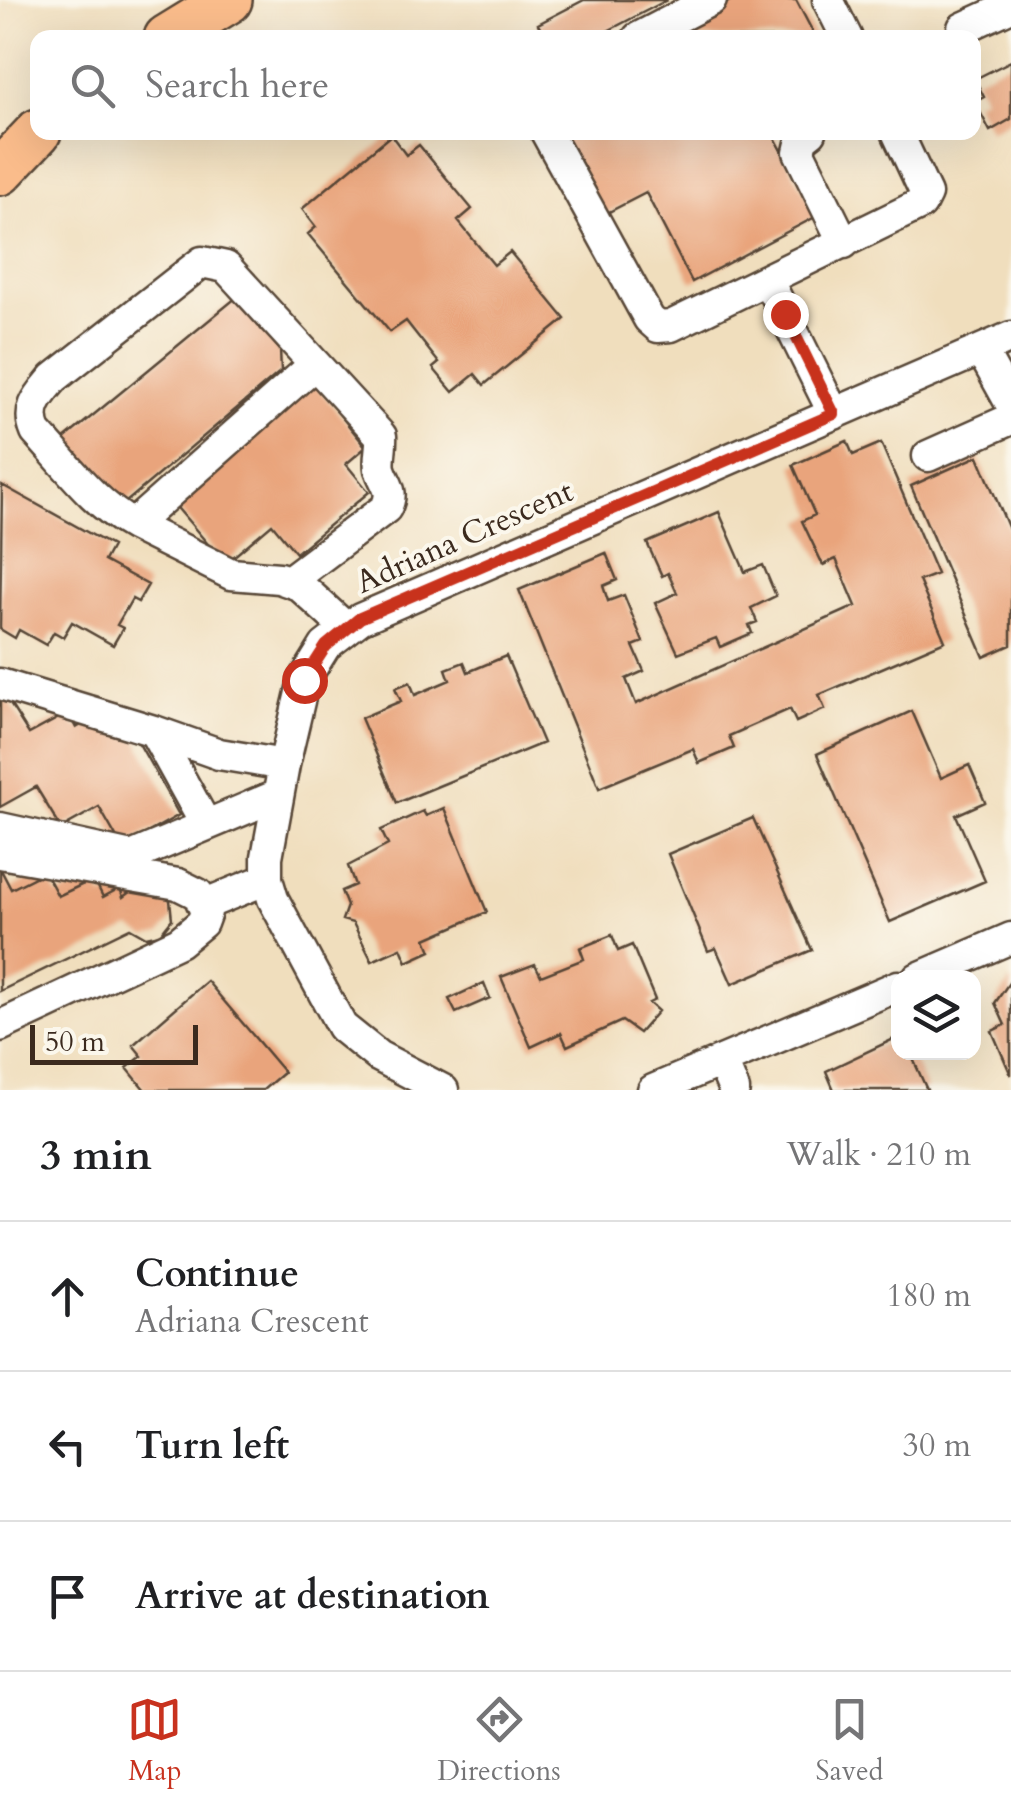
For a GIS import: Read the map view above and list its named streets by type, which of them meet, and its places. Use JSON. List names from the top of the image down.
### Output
{
  "streets": {
    "street": ["Adriana Crescent"]
  },
  "scale_bar": "50 m",
  "page": {
    "search": "Search here",
    "scale": "50 m",
    "heading": ["3 min", "Walk · 210 m"],
    "list": [
      ["Continue", "Adriana Crescent", "180 m"],
      ["Turn left", "30 m"],
      "Arrive at destination"
    ],
    "nav": ["Map", "Directions", "Saved"]
  }
}
